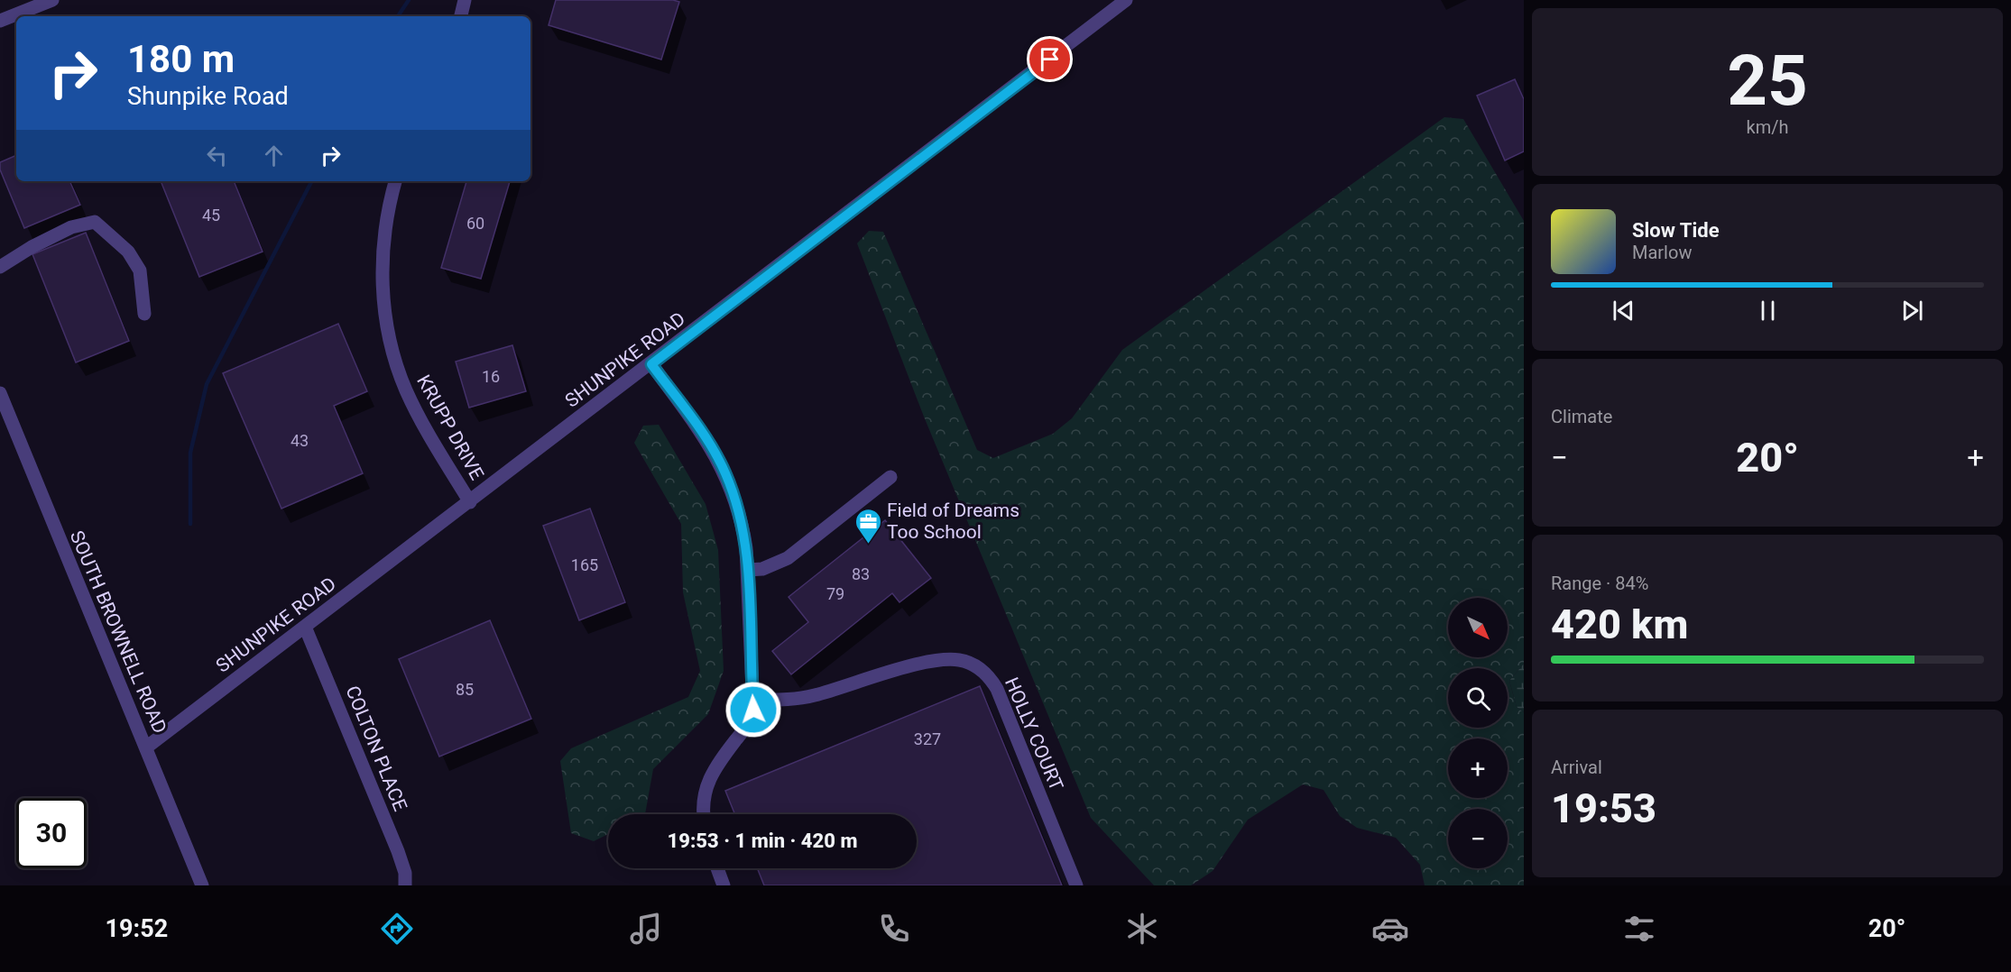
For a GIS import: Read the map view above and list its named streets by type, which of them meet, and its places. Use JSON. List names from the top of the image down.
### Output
{
  "streets": {
    "street": [
      "SHUNPIKE ROAD",
      "KRUPP DRIVE",
      "SOUTH BROWNELL ROAD",
      "HOLLY COURT",
      "COLTON PLACE"
    ]
  },
  "crossings": [
    ["SHUNPIKE ROAD", "KRUPP DRIVE"],
    ["SHUNPIKE ROAD", "SOUTH BROWNELL ROAD"],
    ["SHUNPIKE ROAD", "COLTON PLACE"]
  ],
  "places": {
    "office": ["Field of Dreams Too School"]
  },
  "house_numbers": [
    "45",
    "60",
    "16",
    "43",
    "165",
    "83",
    "79",
    "85",
    "327"
  ],
  "north": "bottom right",
  "page": {
    "tile": [
      ["25", "km/h"],
      "Climate",
      ["Range · 84%", "420 km"],
      ["Arrival", "19:53"]
    ],
    "turn": ["180 m", "Shunpike Road"],
    "song": ["Slow Tide", "Marlow"],
    "heat": ["−", "20°", "+"],
    "map_buttons": ["+", "−"],
    "limit": "30",
    "trip": "19:53 · 1 min · 420 m",
    "tabs": ["19:52", "20°"]
  }
}
